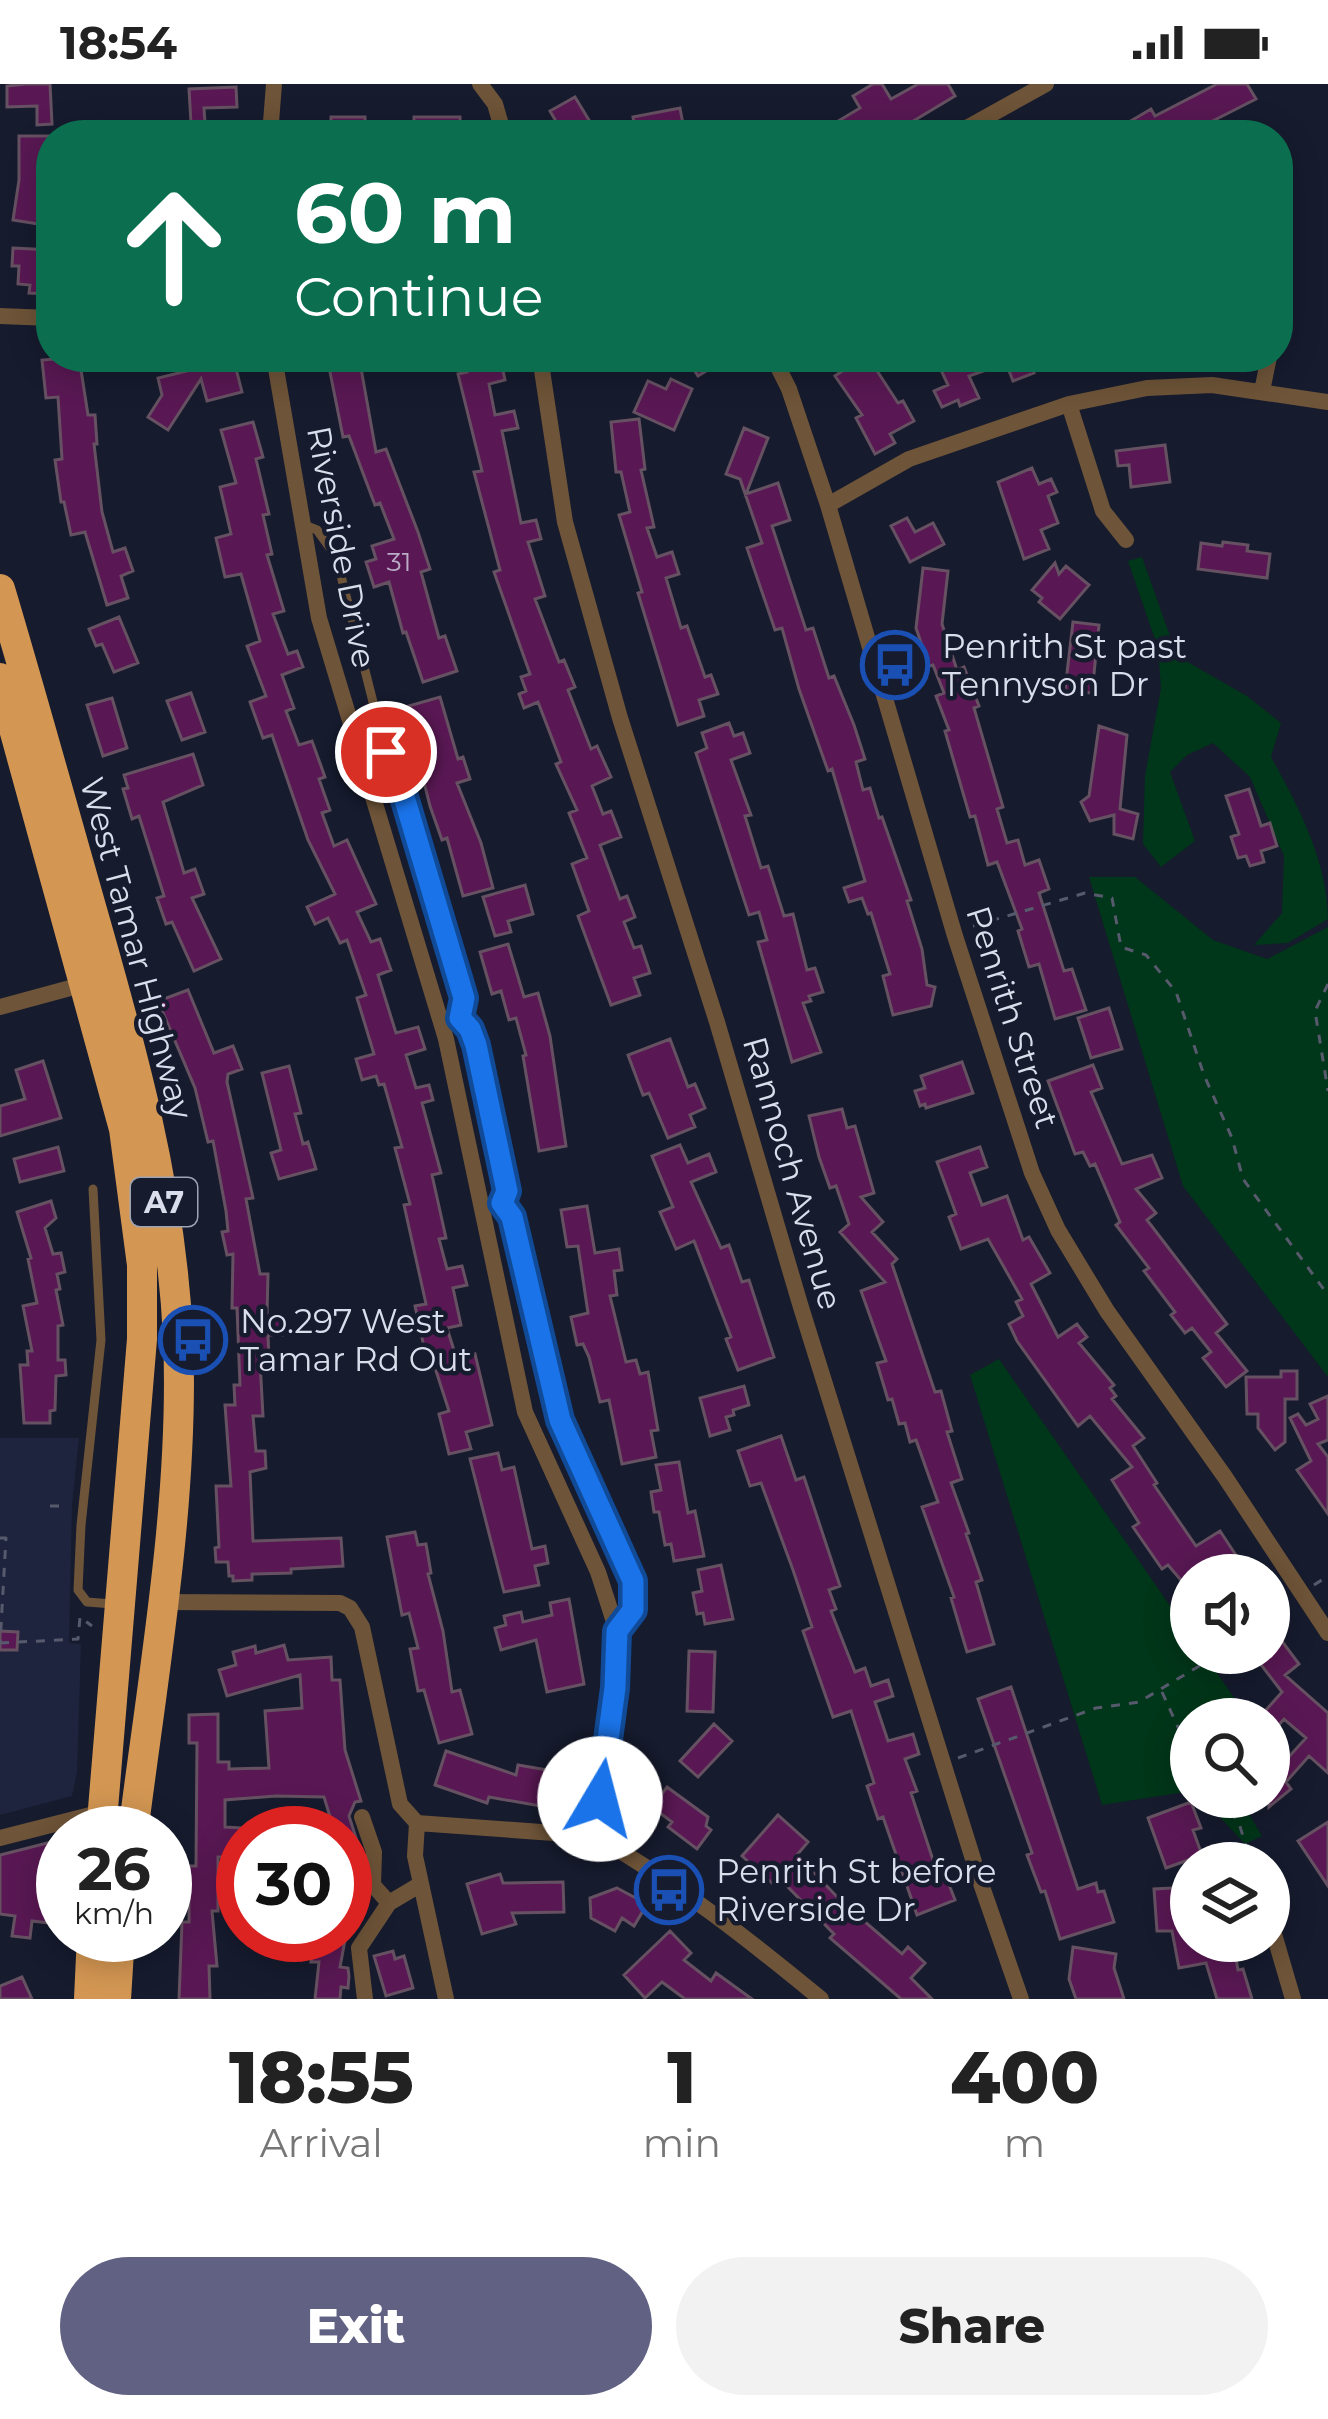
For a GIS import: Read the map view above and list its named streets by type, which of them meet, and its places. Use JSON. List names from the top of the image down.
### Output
{
  "streets": {
    "highway": ["West Tamar Highway", "A7"],
    "street": ["Riverside Drive", "Penrith Street", "Rannoch Avenue"]
  },
  "places": {
    "bus stop": ["Penrith St past Tennyson Dr", "No.297 West Tamar Rd Out", "Penrith St before Riverside Dr"]
  },
  "house_numbers": ["31"],
  "page": {
    "status": "18:54",
    "turn": ["60 m", "Continue"],
    "speed": "26 km/h",
    "limit": "30",
    "eta": [
      "18:55",
      "Arrival",
      "1",
      "min",
      "400",
      "m"
    ],
    "buttons": ["Exit", "Share"]
  }
}
